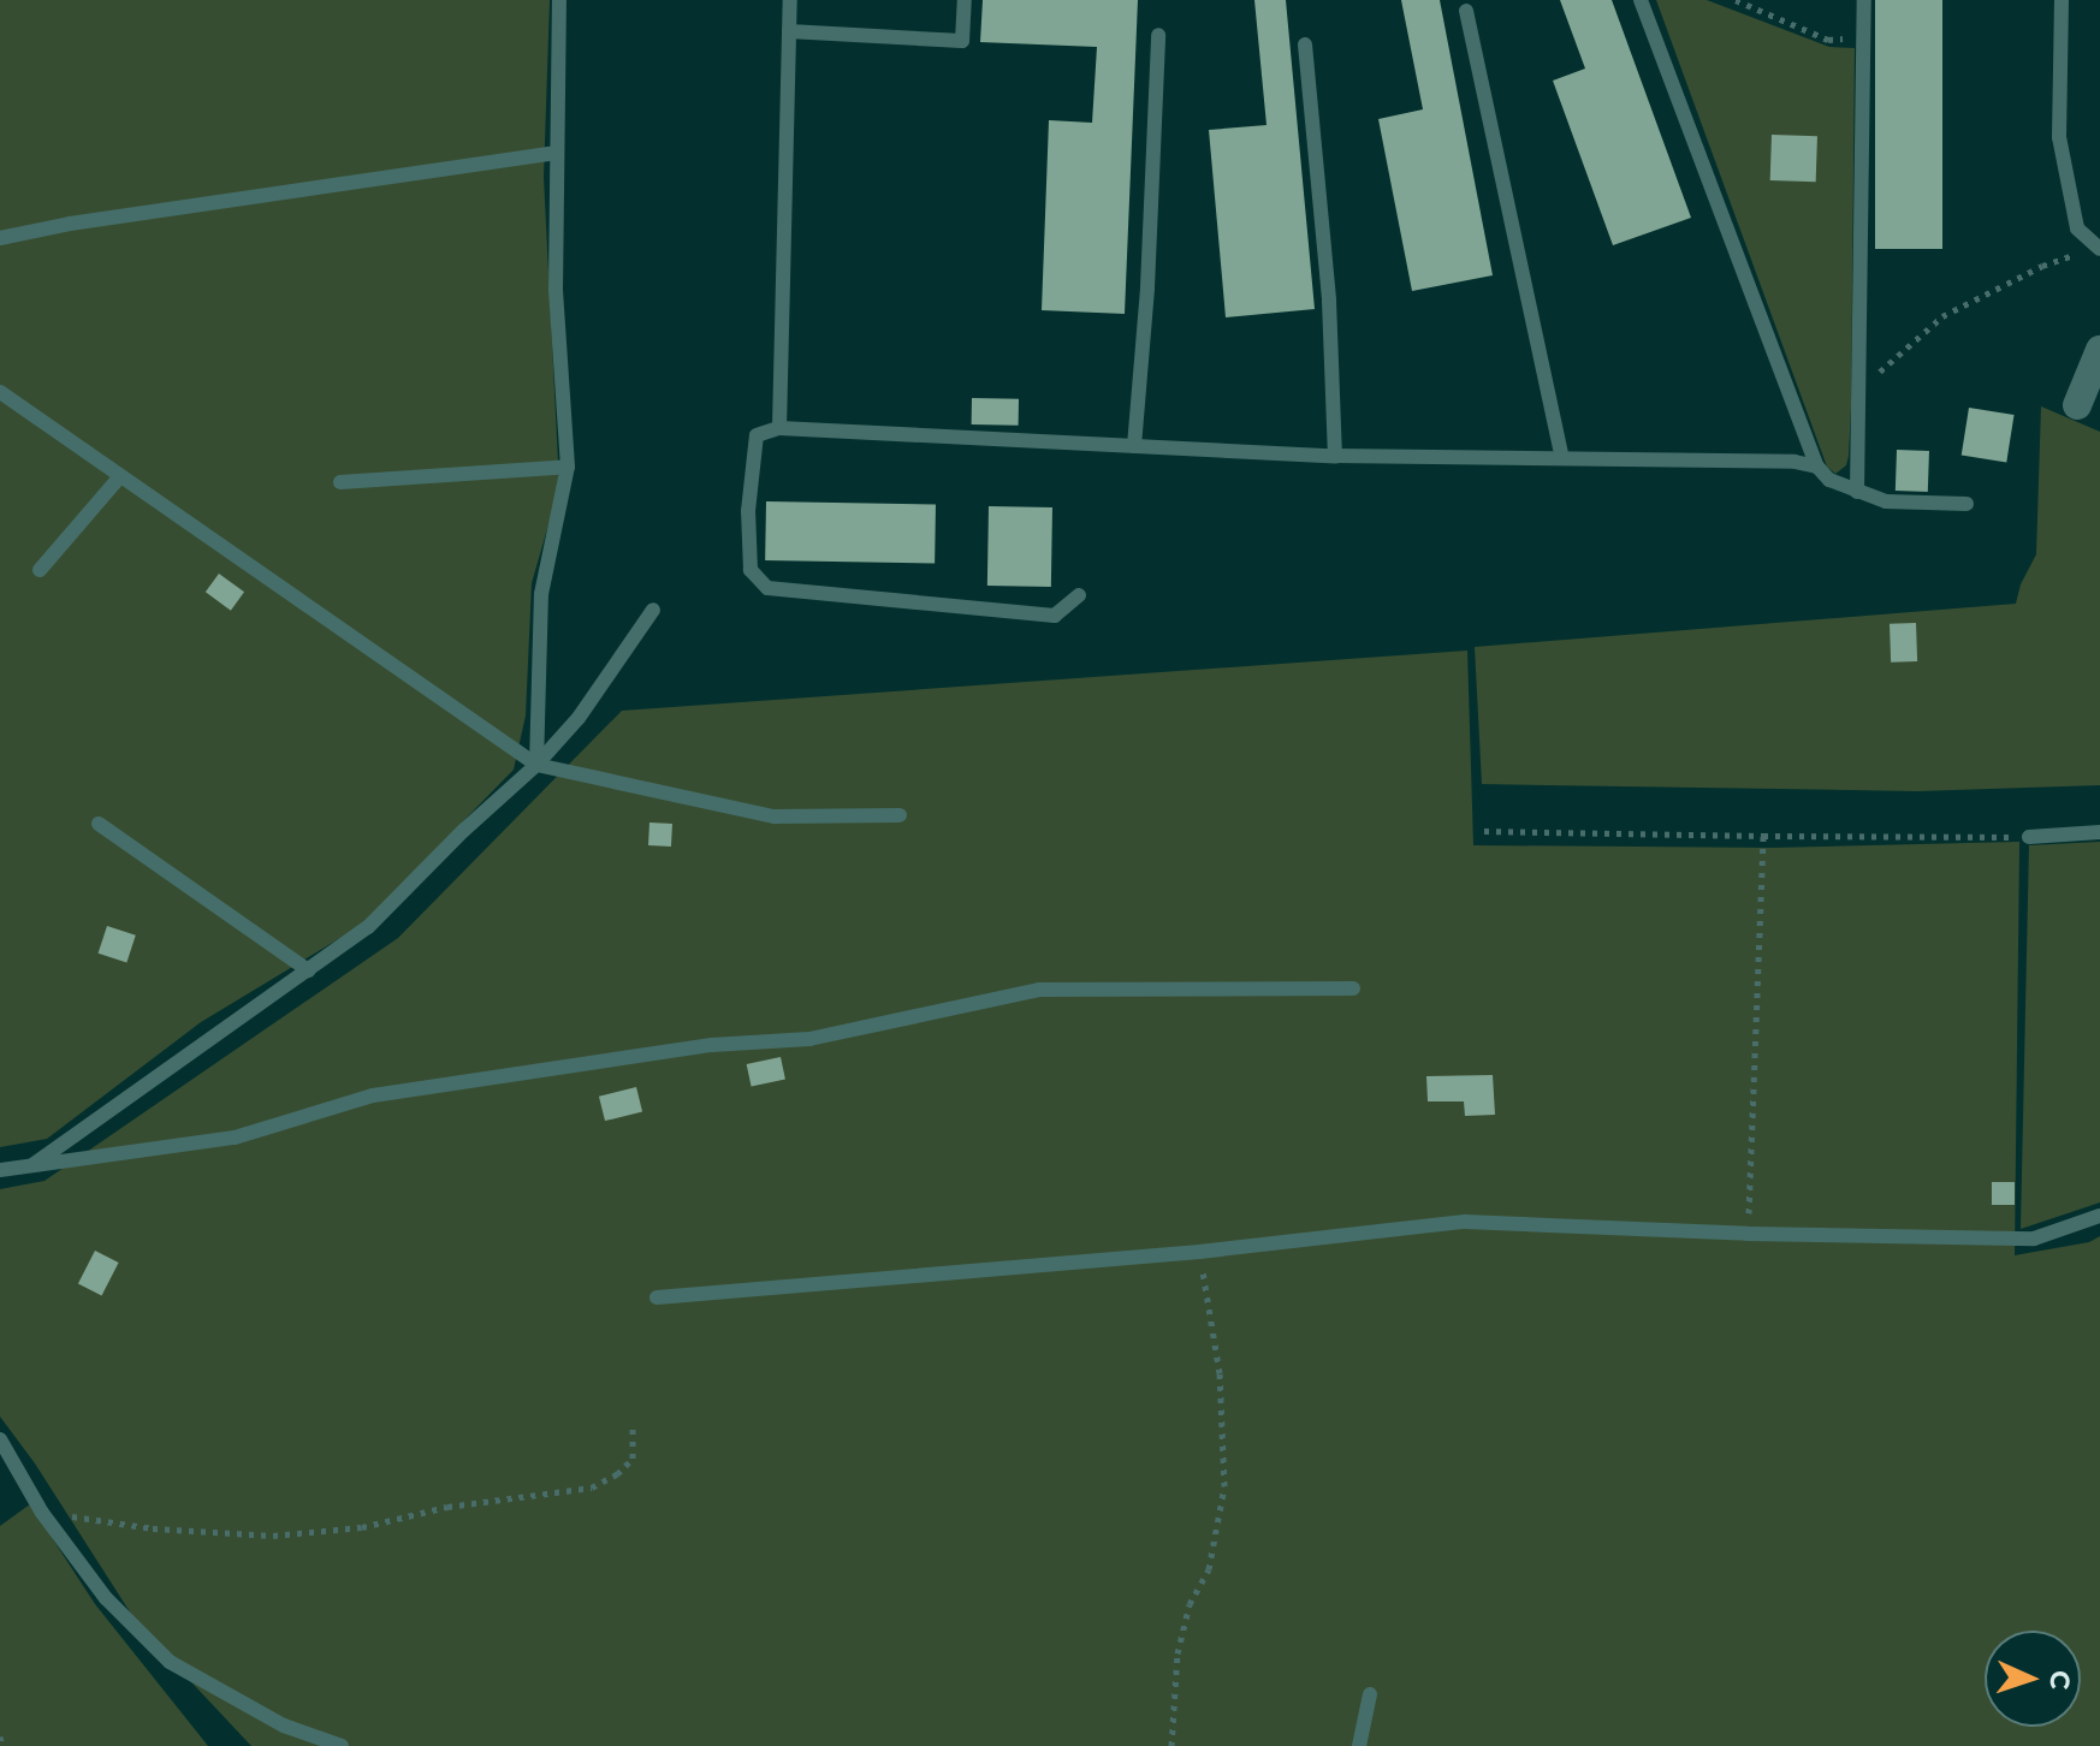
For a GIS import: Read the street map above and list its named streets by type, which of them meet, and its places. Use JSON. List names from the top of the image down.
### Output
{
  "north": "right"
}
